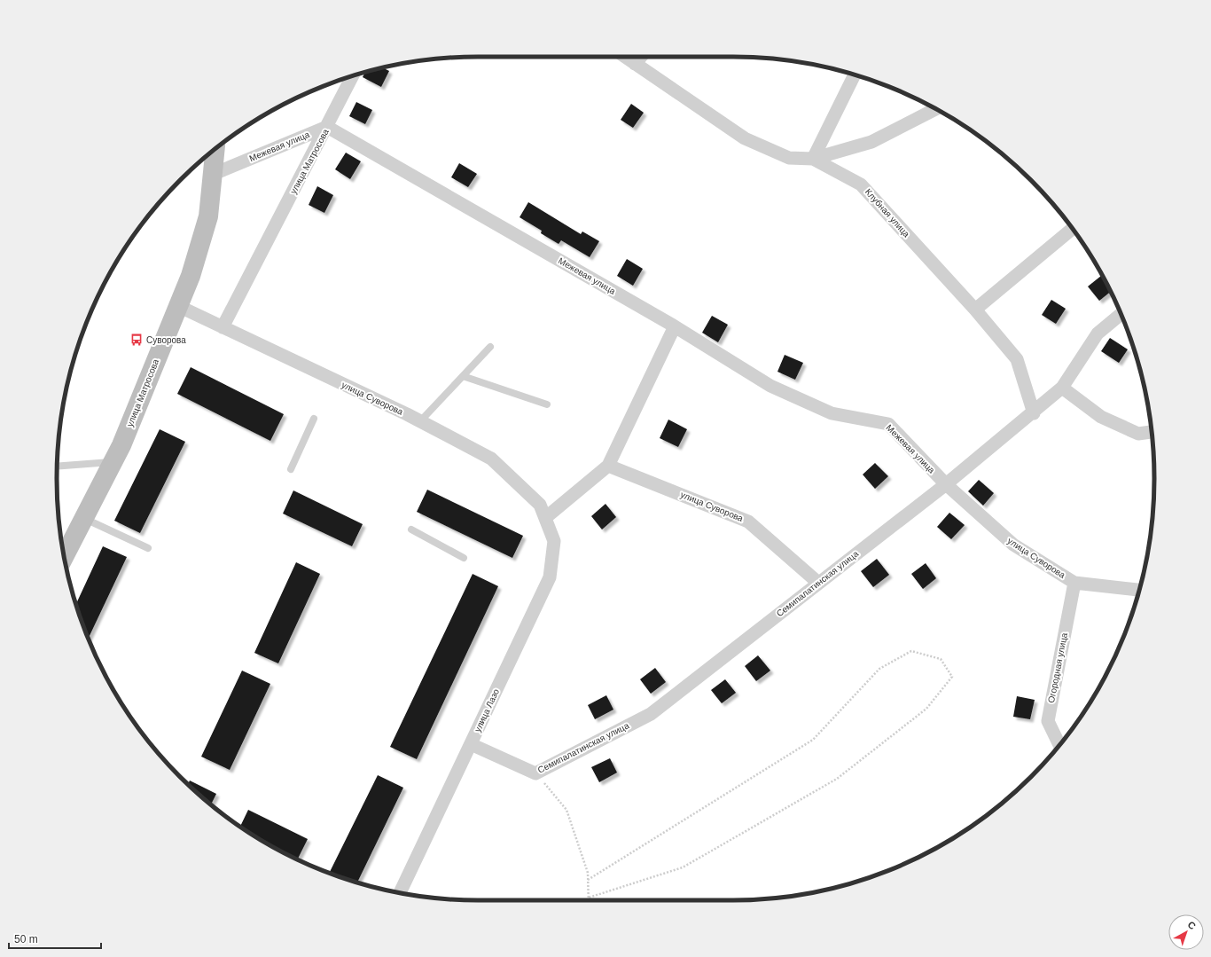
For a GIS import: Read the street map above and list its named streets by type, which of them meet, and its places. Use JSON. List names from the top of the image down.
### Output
{
  "streets": {
    "main road": ["улица Матросова"],
    "street": [
      "Межевая улица",
      "Клубная улица",
      "улица Суворова",
      "Семипалатинская улица",
      "Огородная улица",
      "улица Лазо"
    ]
  },
  "crossings": [
    ["Межевая улица", "улица Матросова"],
    ["Межевая улица", "улица Суворова"],
    ["Межевая улица", "Семипалатинская улица"],
    ["улица Матросова", "улица Суворова"],
    ["Клубная улица", "Семипалатинская улица"],
    ["улица Суворова", "Семипалатинская улица"],
    ["улица Суворова", "Огородная улица"],
    ["улица Суворова", "улица Лазо"],
    ["Семипалатинская улица", "улица Лазо"]
  ],
  "places": {
    "bus stop": ["Суворова"]
  },
  "scale_bar": "50 m",
  "north": "top right"
}
